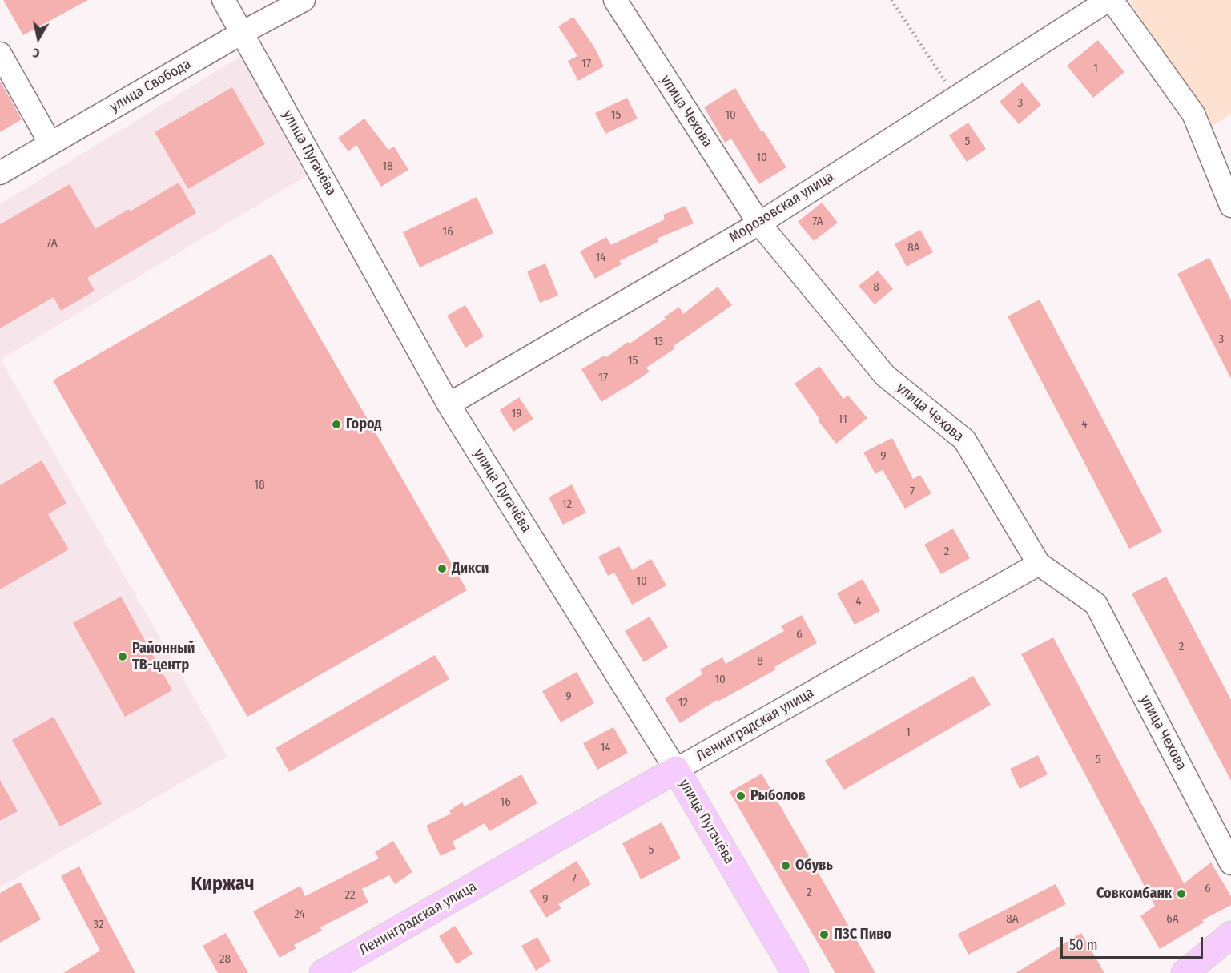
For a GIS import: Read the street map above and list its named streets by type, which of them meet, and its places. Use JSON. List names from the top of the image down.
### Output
{
  "streets": {
    "main road": ["улица Пугачёва", "Ленинградская улица"],
    "street": ["улица Свобода", "улица Чехова", "Морозовская улица"]
  },
  "crossings": [
    ["улица Свобода", "улица Пугачёва"],
    ["улица Чехова", "Морозовская улица"],
    ["улица Чехова", "Ленинградская улица"],
    ["улица Пугачёва", "Морозовская улица"],
    ["улица Пугачёва", "Ленинградская улица"]
  ],
  "districts": ["Киржач"],
  "places": [
    "Город",
    "Дикси",
    "Районный ТВ-центр",
    "Рыболов",
    "Обувь",
    "Совкомбанк",
    "ПЗС Пиво"
  ],
  "house_numbers": [
    "17",
    "1",
    "3",
    "15",
    "10",
    "5",
    "10",
    "18",
    "7А",
    "16",
    "7А",
    "8А",
    "14",
    "8",
    "3",
    "13",
    "15",
    "17",
    "19",
    "11",
    "4",
    "9",
    "18",
    "7",
    "12",
    "2",
    "10",
    "4",
    "6",
    "2",
    "8",
    "10",
    "9",
    "12",
    "1",
    "14",
    "5",
    "16",
    "5",
    "7",
    "6",
    "2",
    "22",
    "9",
    "24",
    "8А",
    "6А",
    "32",
    "28"
  ],
  "scale_bar": "50 m",
  "north": "bottom"
}
